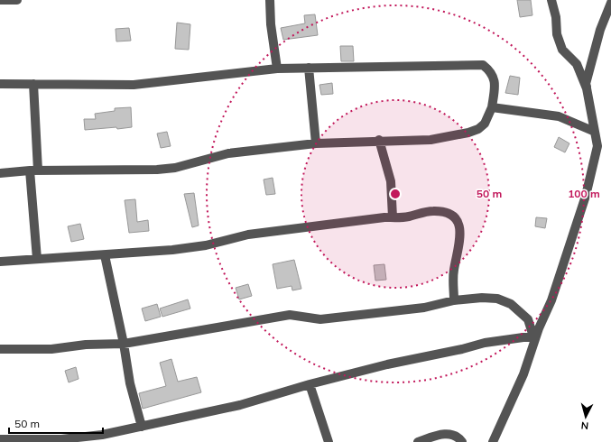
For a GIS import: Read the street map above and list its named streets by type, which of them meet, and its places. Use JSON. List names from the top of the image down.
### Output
{
  "scale_bar": "50 m",
  "north": "bottom",
  "rings": ["50 m", "100 m"]
}
